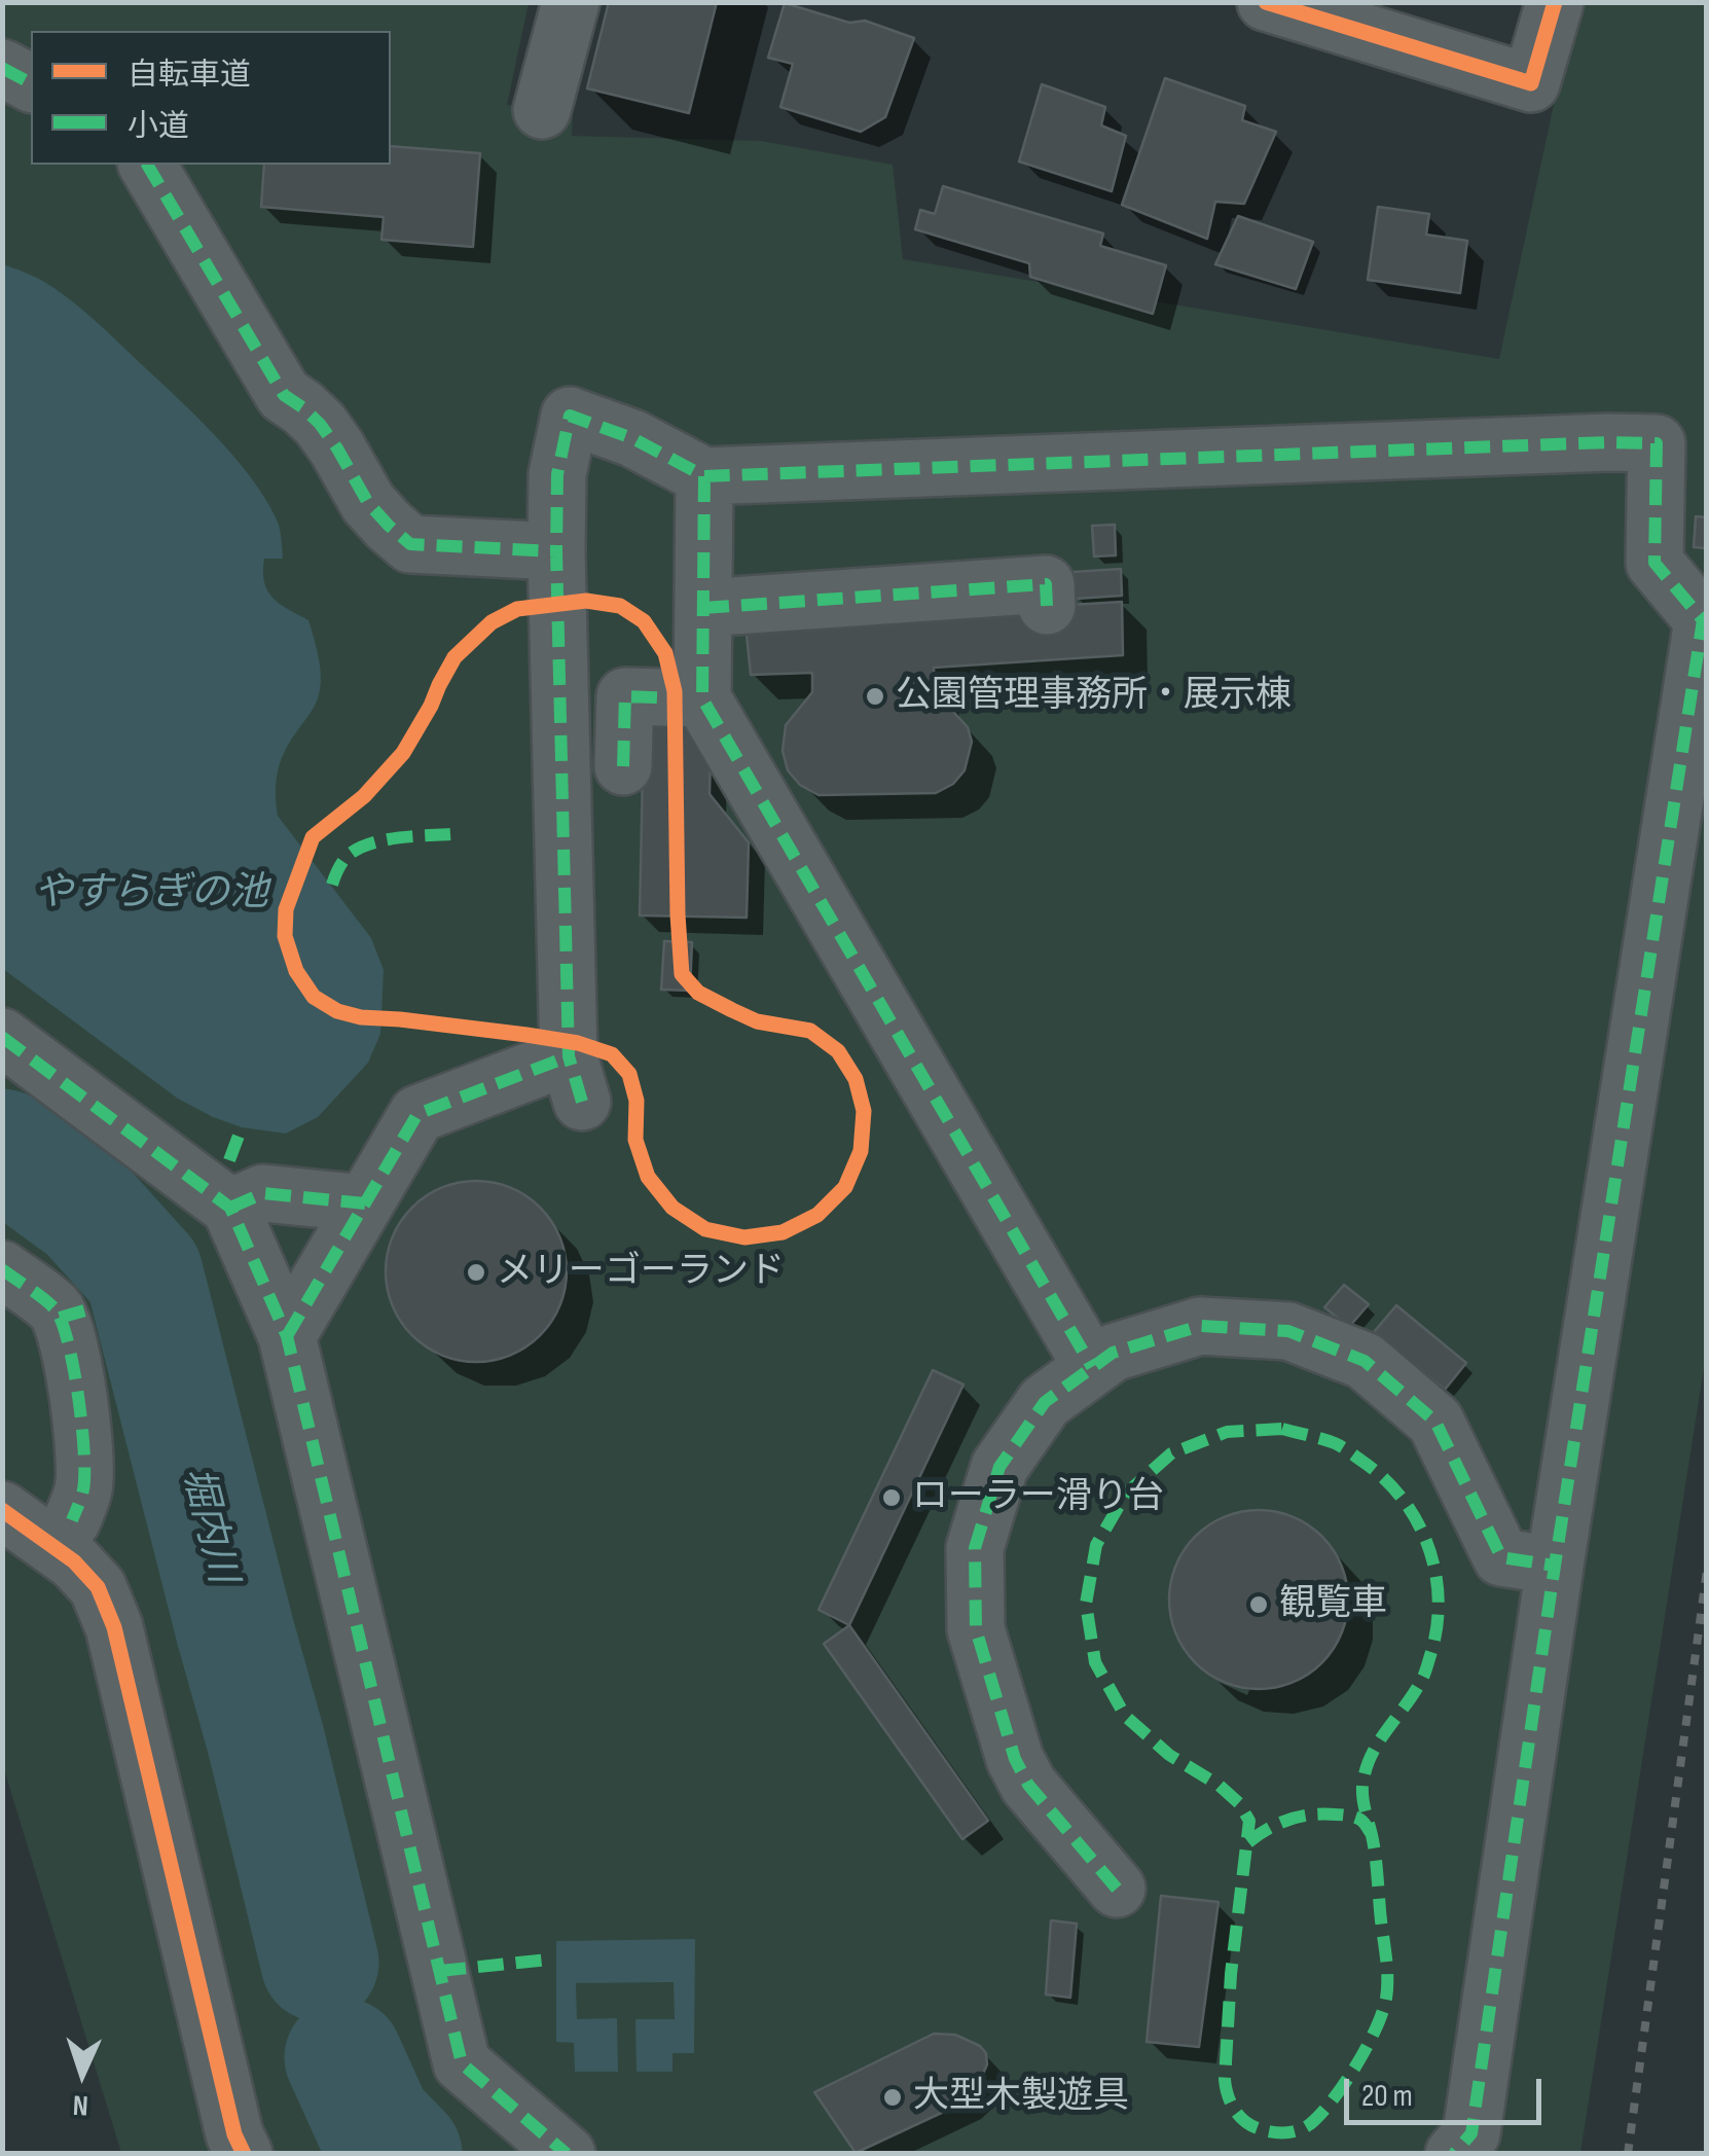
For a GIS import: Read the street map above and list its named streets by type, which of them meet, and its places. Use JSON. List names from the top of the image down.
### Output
{
  "water": ["やすらぎの池", "堀内川"],
  "places": [
    "公園管理事務所・展示棟",
    "メリーゴーランド",
    "ローラー滑り台",
    "観覧車",
    "大型木製遊具"
  ],
  "legend": ["自転車道", "小道"],
  "scale_bar": "20 m",
  "north": "bottom"
}
